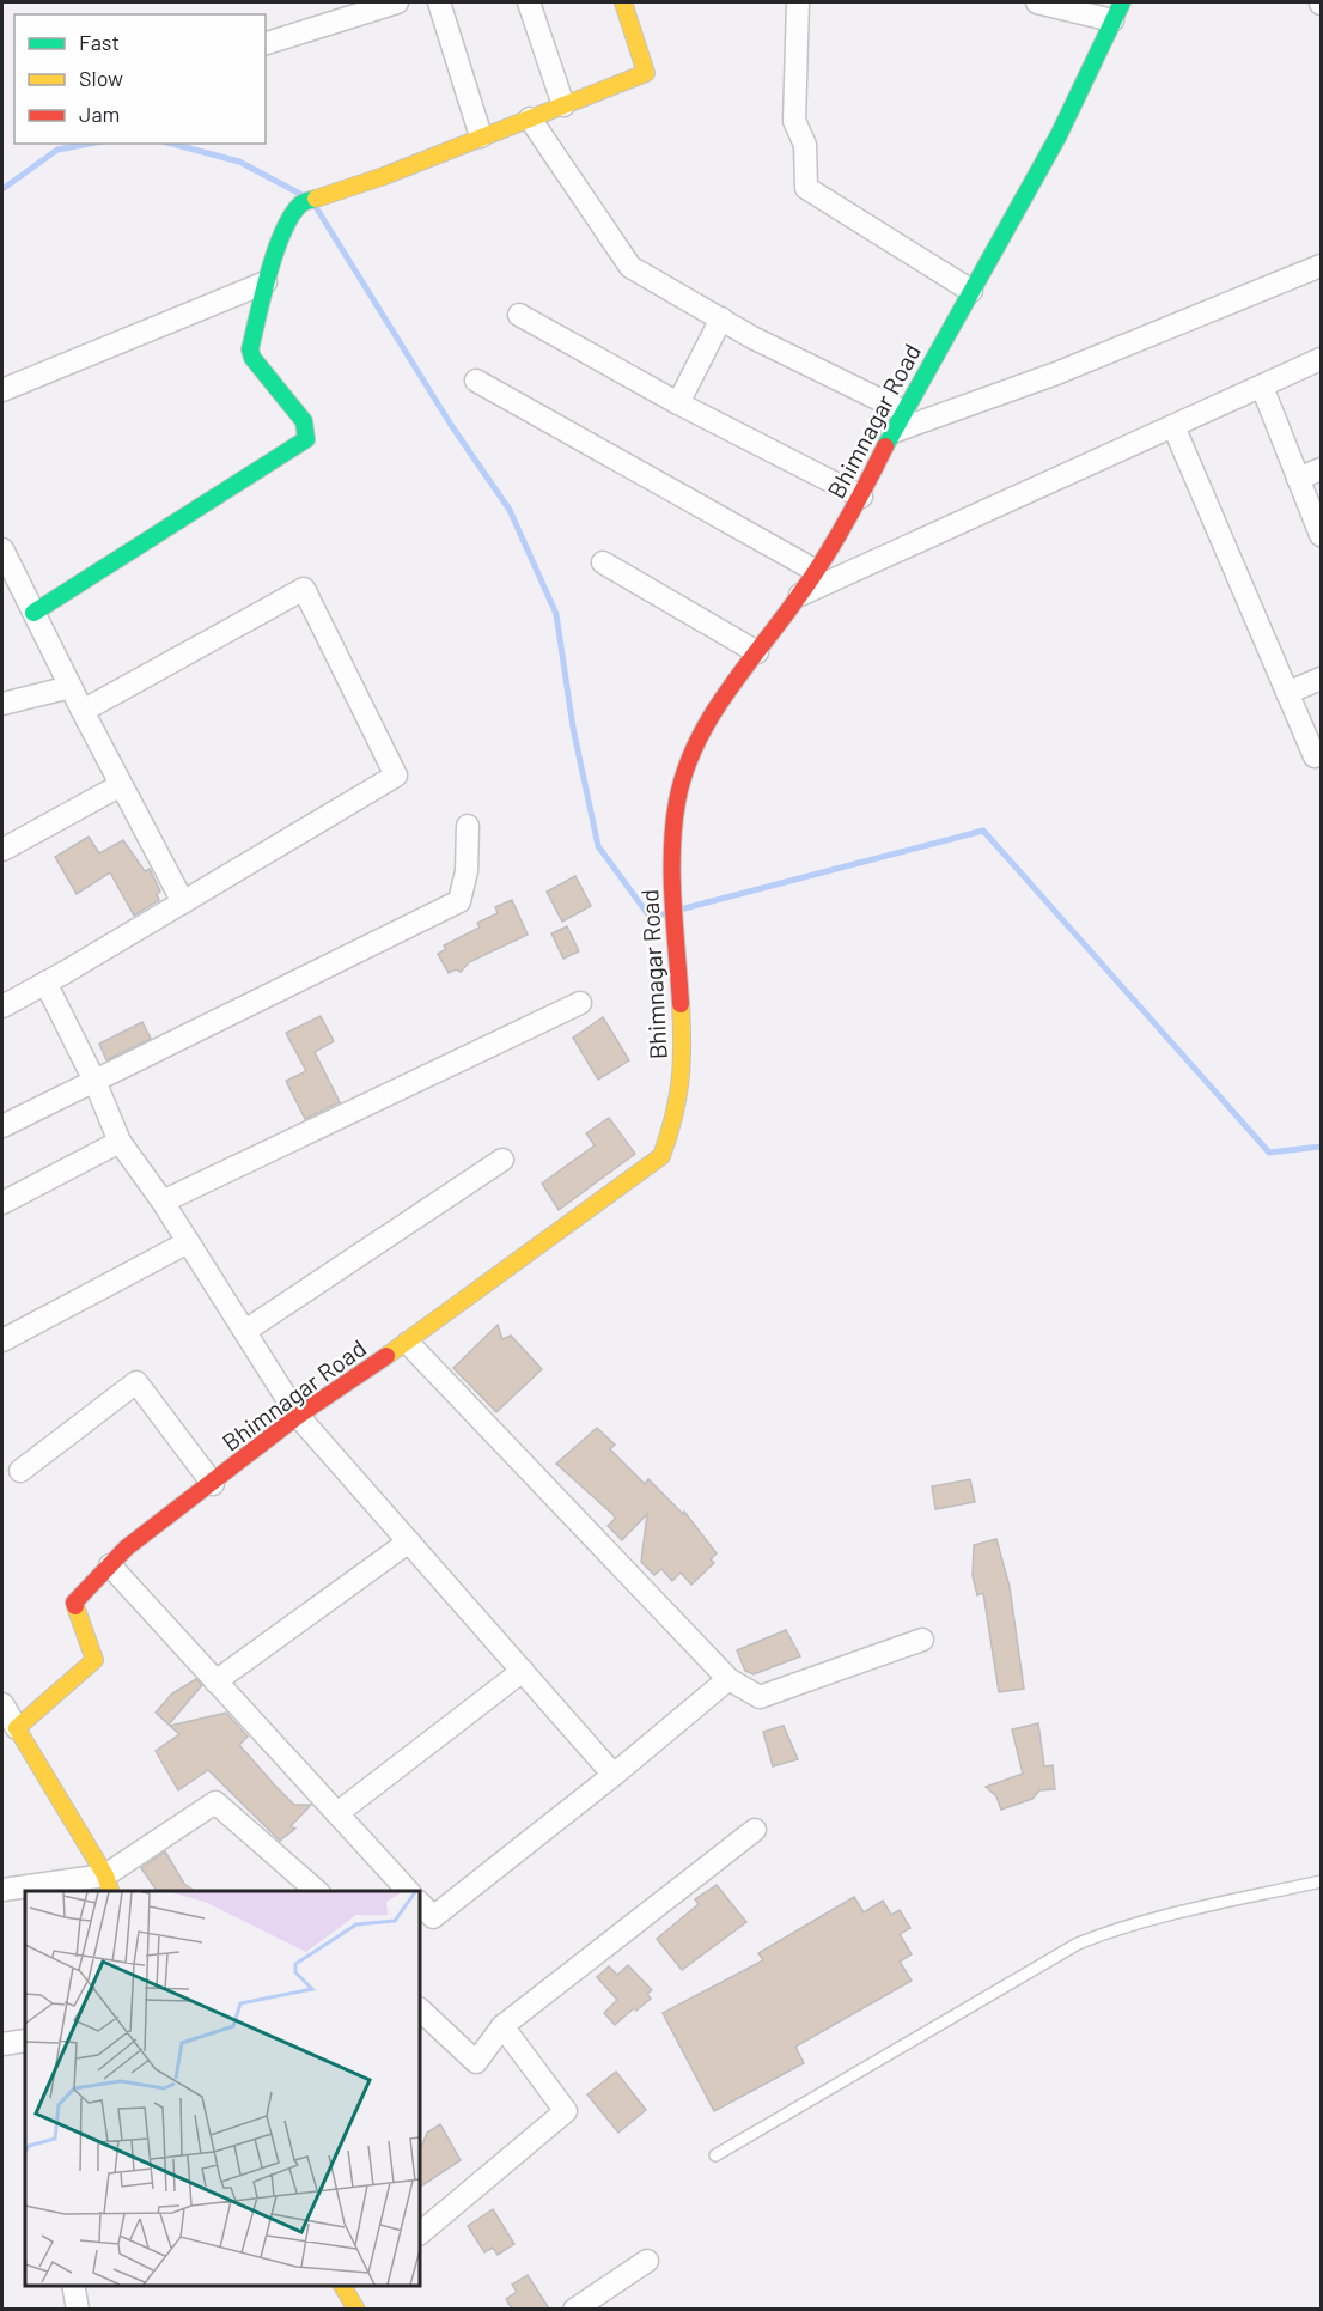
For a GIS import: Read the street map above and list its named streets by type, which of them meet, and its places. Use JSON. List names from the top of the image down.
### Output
{
  "streets": {
    "street": ["Bhimnagar Road"]
  },
  "legend": ["Fast", "Slow", "Jam"]
}
